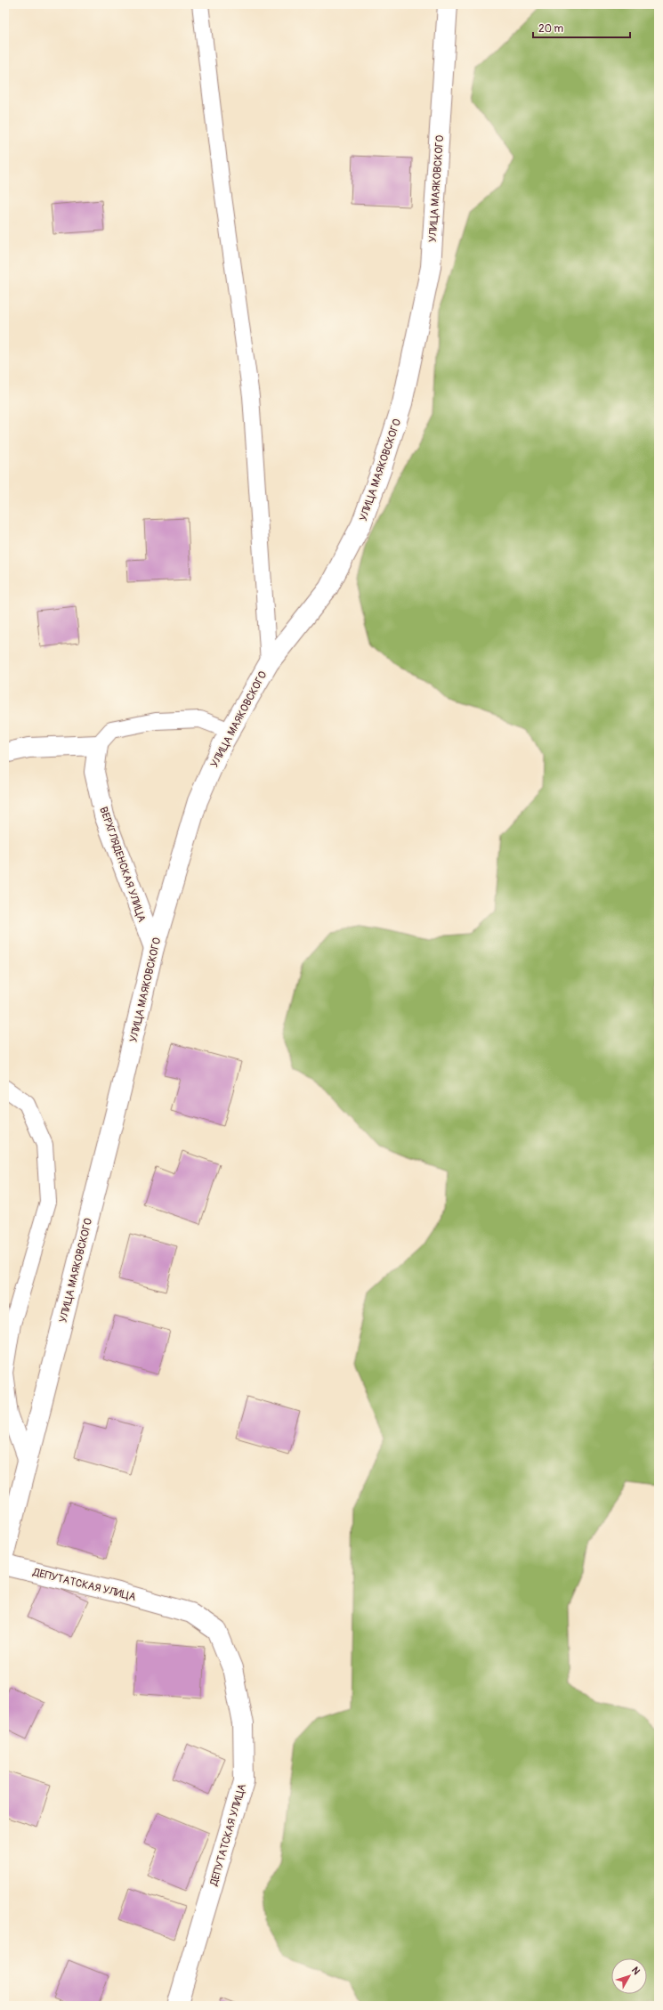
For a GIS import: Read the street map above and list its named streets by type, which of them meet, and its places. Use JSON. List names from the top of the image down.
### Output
{
  "streets": {
    "street": ["УЛИЦА МАЯКОВСКОГО", "ВЕРХГЛЯДЕНСКАЯ УЛИЦА", "ДЕПУТАТСКАЯ УЛИЦА"]
  },
  "crossings": [
    ["УЛИЦА МАЯКОВСКОГО", "ВЕРХГЛЯДЕНСКАЯ УЛИЦА"]
  ],
  "scale_bar": "20 m",
  "north": "top right"
}
